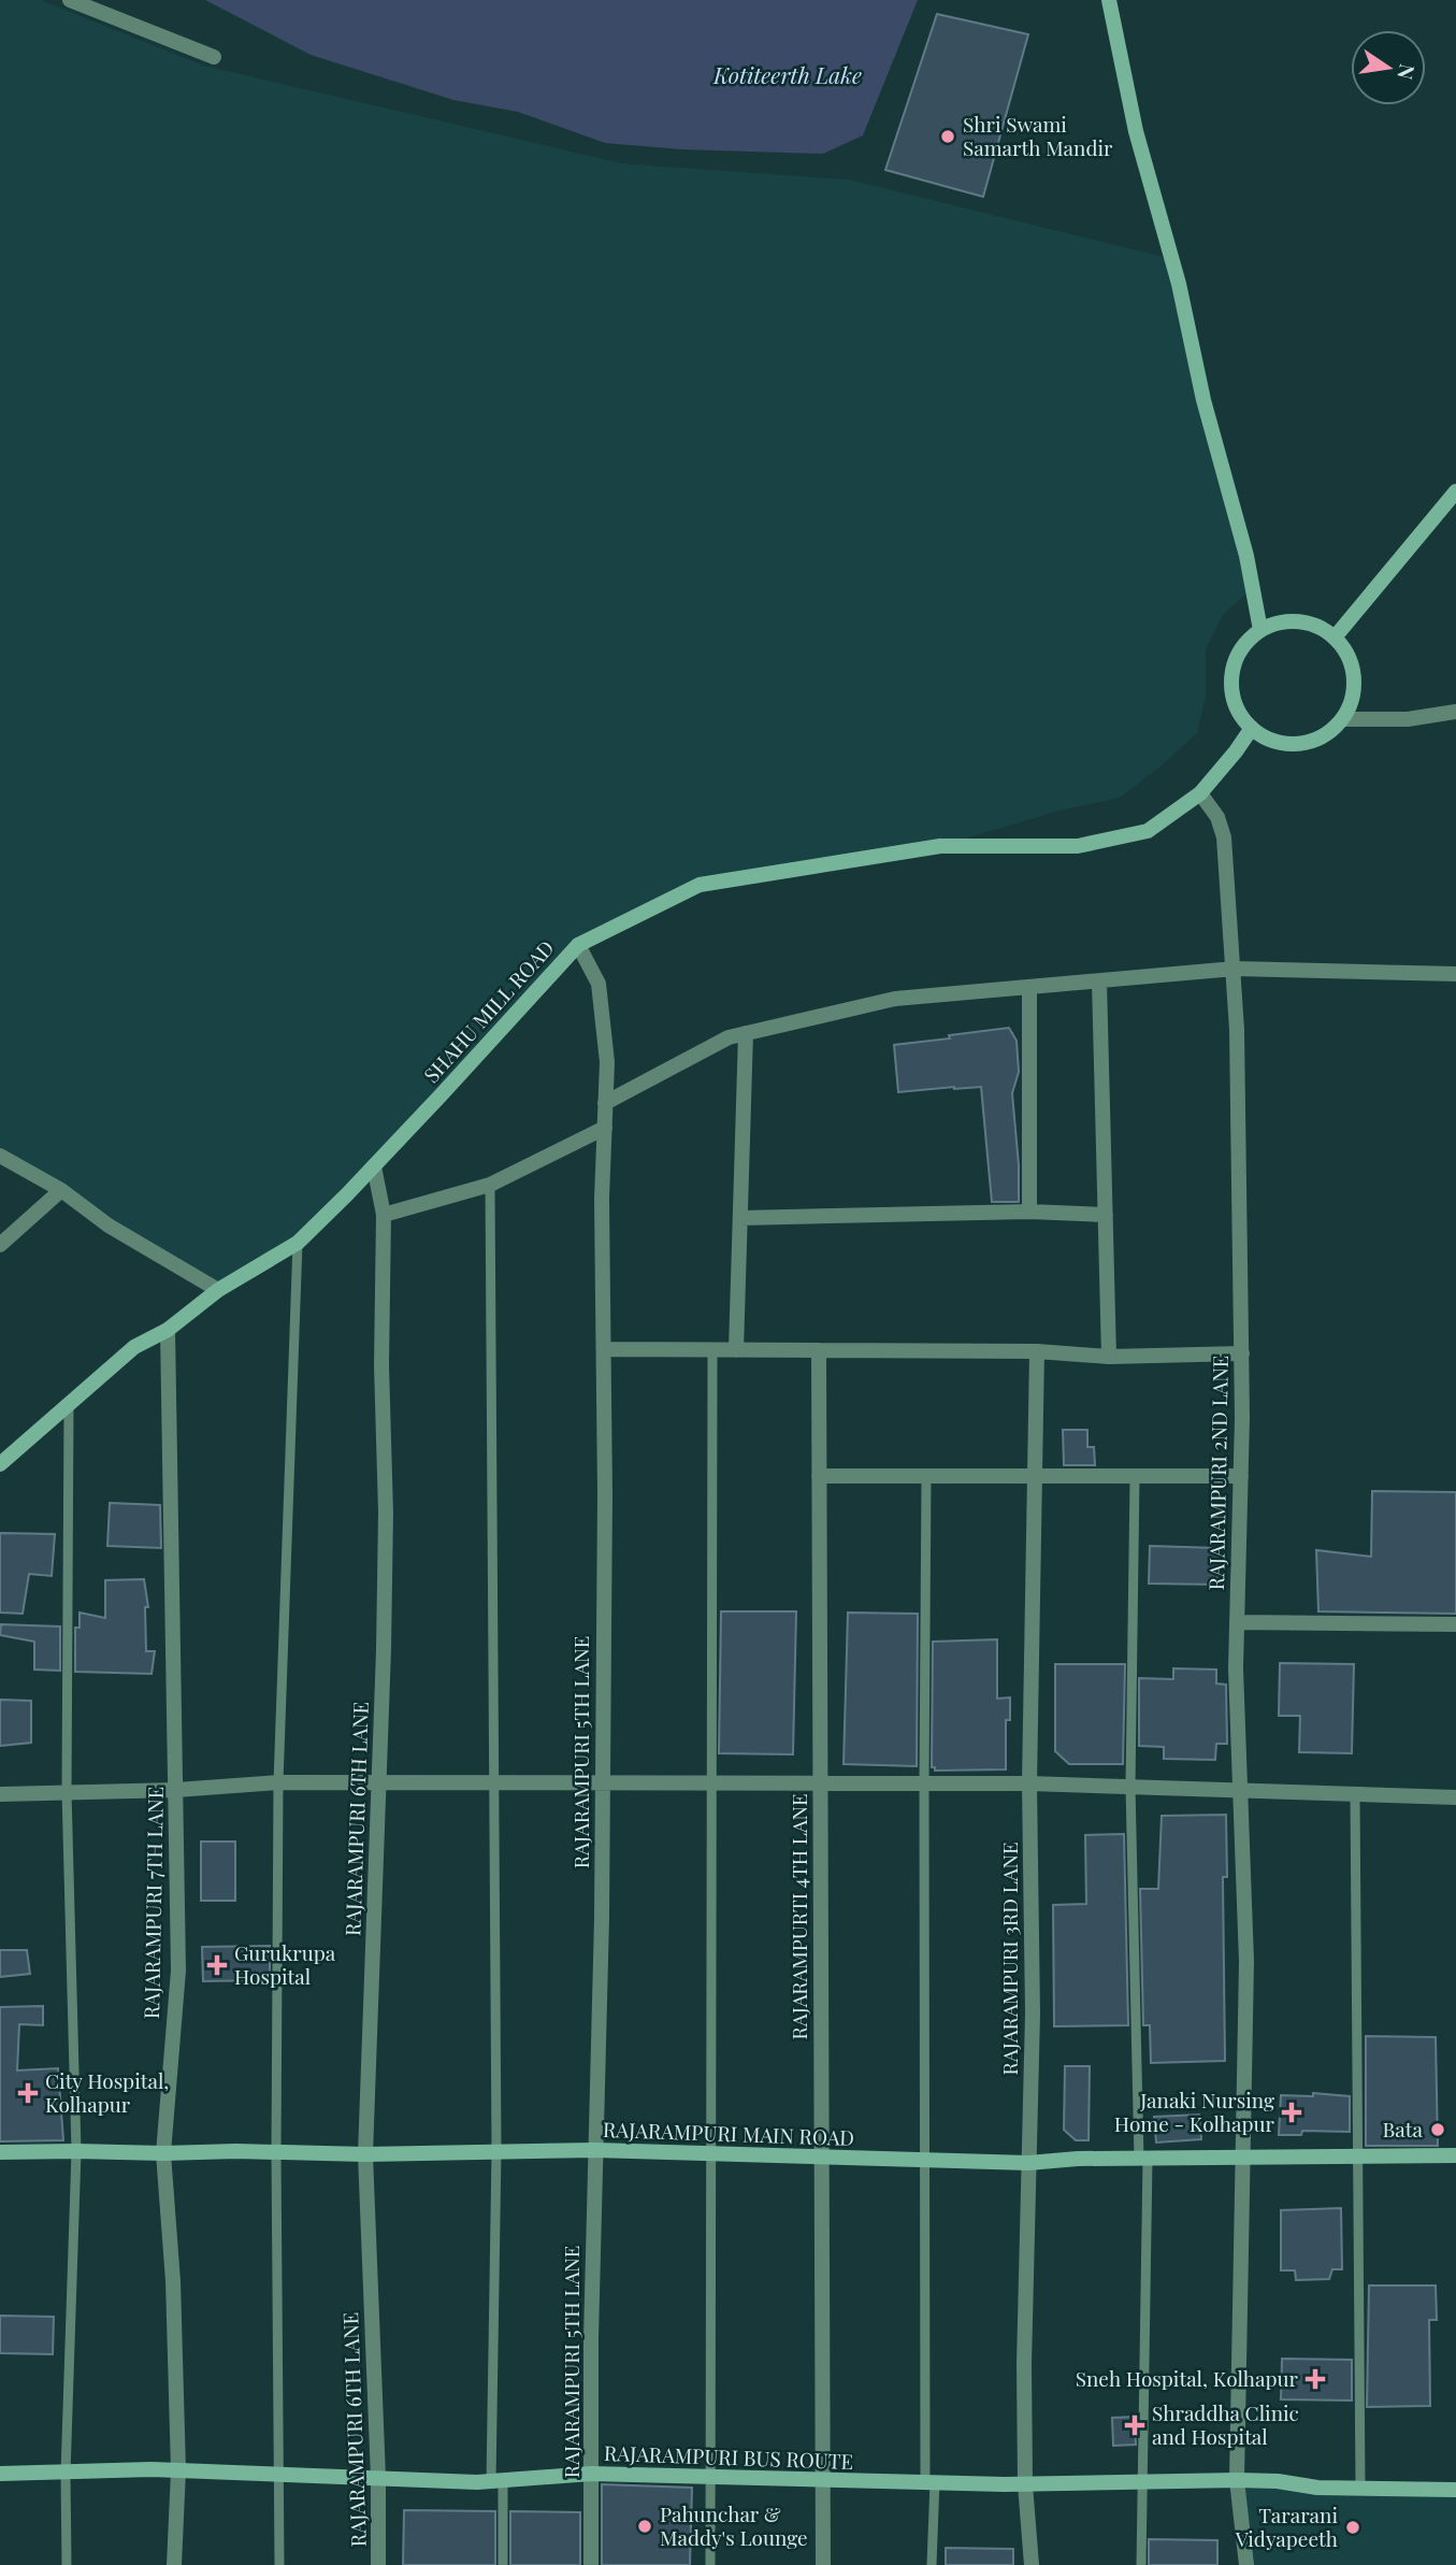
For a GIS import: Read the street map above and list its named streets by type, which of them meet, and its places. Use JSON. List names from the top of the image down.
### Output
{
  "streets": {
    "street": [
      "SHAHU MILL ROAD",
      "RAJARAMPURI 2ND LANE",
      "RAJARAMPURI 5TH LANE",
      "RAJARAMPURI 6TH LANE",
      "RAJARAMPURI 7TH LANE",
      "RAJARAMPURTI 4TH LANE",
      "RAJARAMPURI 3RD LANE",
      "RAJARAMPURI MAIN ROAD",
      "RAJARAMPURI BUS ROUTE"
    ]
  },
  "crossings": [
    ["SHAHU MILL ROAD", "RAJARAMPURI 2ND LANE"],
    ["SHAHU MILL ROAD", "RAJARAMPURI 5TH LANE"],
    ["SHAHU MILL ROAD", "RAJARAMPURI 6TH LANE"],
    ["SHAHU MILL ROAD", "RAJARAMPURI 7TH LANE"],
    ["RAJARAMPURI 2ND LANE", "RAJARAMPURI MAIN ROAD"],
    ["RAJARAMPURI 5TH LANE", "RAJARAMPURI MAIN ROAD"],
    ["RAJARAMPURI 5TH LANE", "RAJARAMPURI BUS ROUTE"],
    ["RAJARAMPURI 6TH LANE", "RAJARAMPURI MAIN ROAD"],
    ["RAJARAMPURI 6TH LANE", "RAJARAMPURI BUS ROUTE"],
    ["RAJARAMPURI 7TH LANE", "RAJARAMPURI MAIN ROAD"],
    ["RAJARAMPURI 7TH LANE", "RAJARAMPURI BUS ROUTE"],
    ["RAJARAMPURTI 4TH LANE", "RAJARAMPURI MAIN ROAD"],
    ["RAJARAMPURTI 4TH LANE", "RAJARAMPURI BUS ROUTE"],
    ["RAJARAMPURI 3RD LANE", "RAJARAMPURI MAIN ROAD"],
    ["RAJARAMPURI 3RD LANE", "RAJARAMPURI BUS ROUTE"]
  ],
  "water": ["Kotiteerth Lake"],
  "places": {
    "other": [
      "Shri Swami Samarth Mandir",
      "Bata",
      "Pahunchar & Maddy's Lounge",
      "Tararani Vidyapeeth"
    ],
    "health": [
      "Gurukrupa Hospital",
      "City Hospital, Kolhapur",
      "Janaki Nursing Home - Kolhapur",
      "Sneh Hospital, Kolhapur",
      "Shraddha Clinic and Hospital"
    ]
  },
  "north": "right"
}
